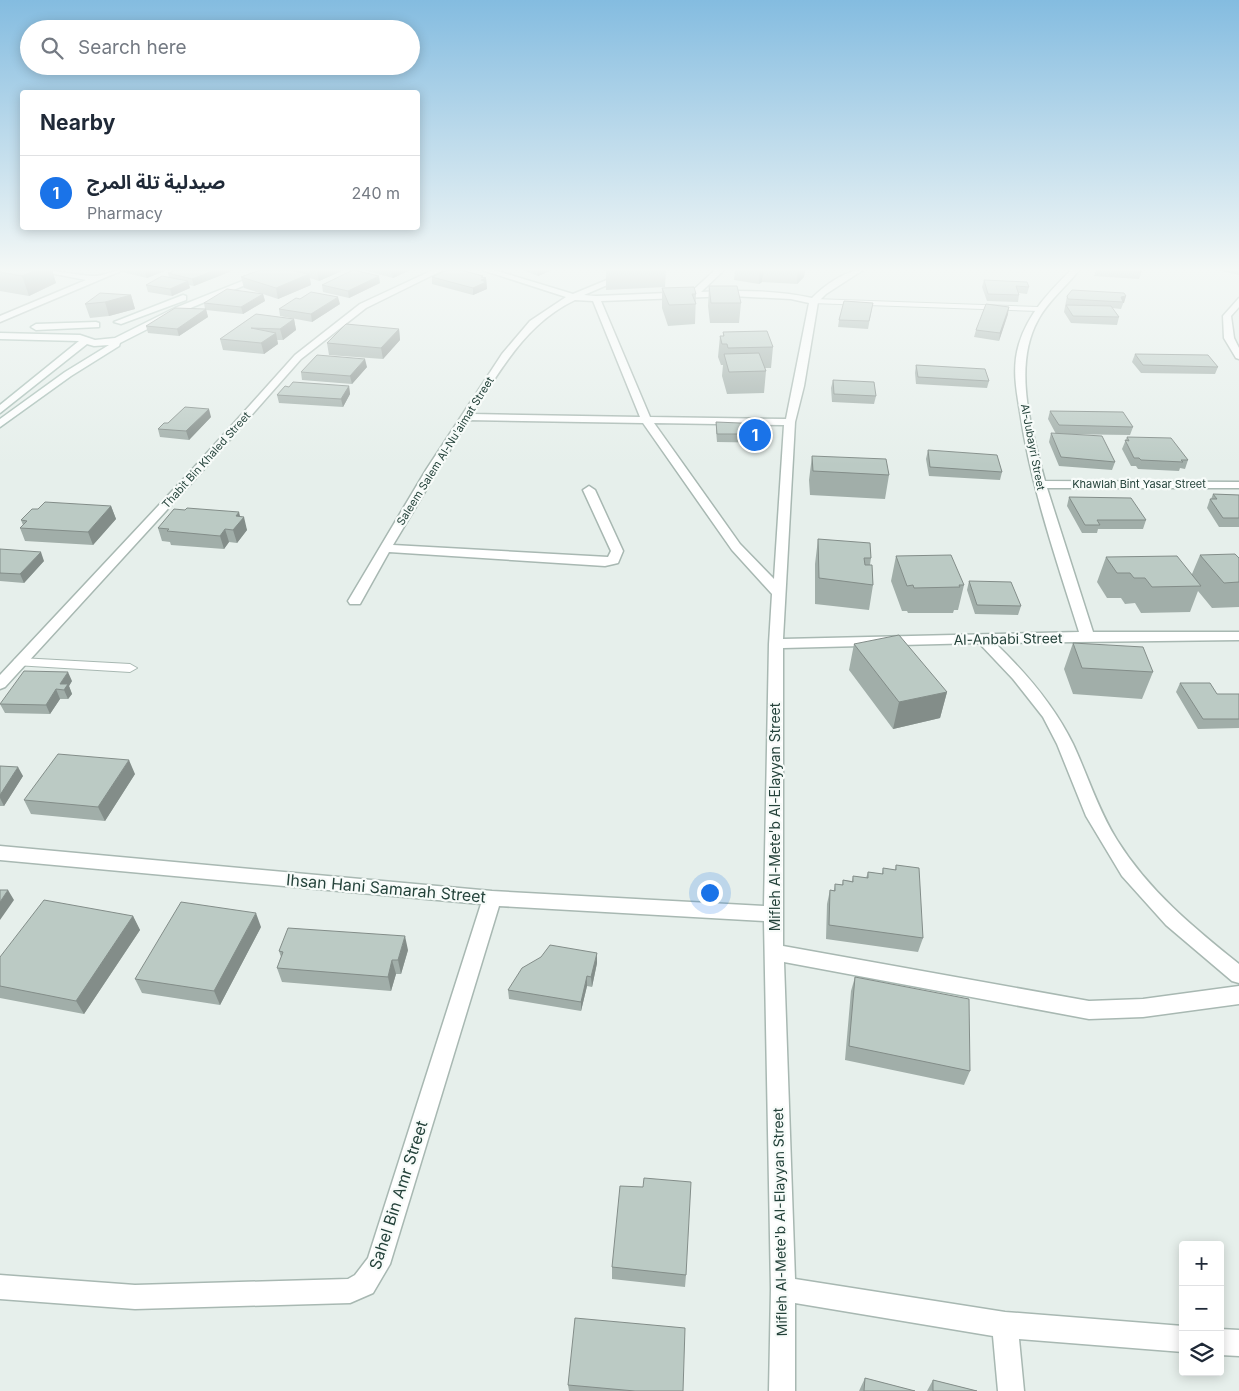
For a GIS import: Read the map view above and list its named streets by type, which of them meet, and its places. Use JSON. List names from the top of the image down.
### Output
{
  "streets": {
    "street": [
      "Al-Jubayri Street",
      "Saleem Salem Al-Nu'aimat Street",
      "Thabit Bin Khaled Street",
      "Khawlah Bint Yasar Street",
      "Al-Anbabi Street",
      "Mifleh Al-Mete'b Al-Elayyan Street",
      "Ihsan Hani Samarah Street",
      "Sahel Bin Amr Street"
    ]
  },
  "crossings": [
    ["Al-Jubayri Street", "Khawlah Bint Yasar Street"],
    ["Al-Jubayri Street", "Al-Anbabi Street"],
    ["Al-Anbabi Street", "Mifleh Al-Mete'b Al-Elayyan Street"],
    ["Mifleh Al-Mete'b Al-Elayyan Street", "Ihsan Hani Samarah Street"],
    ["Ihsan Hani Samarah Street", "Sahel Bin Amr Street"]
  ],
  "page": {
    "search": "Search here",
    "heading": "Nearby",
    "list": [
      {
        "mark": "1",
        "name": "صيدلية تلة المرج",
        "note": "Pharmacy",
        "value": "240 m"
      }
    ],
    "pins": "1",
    "map_buttons": ["+", "−"]
  }
}
